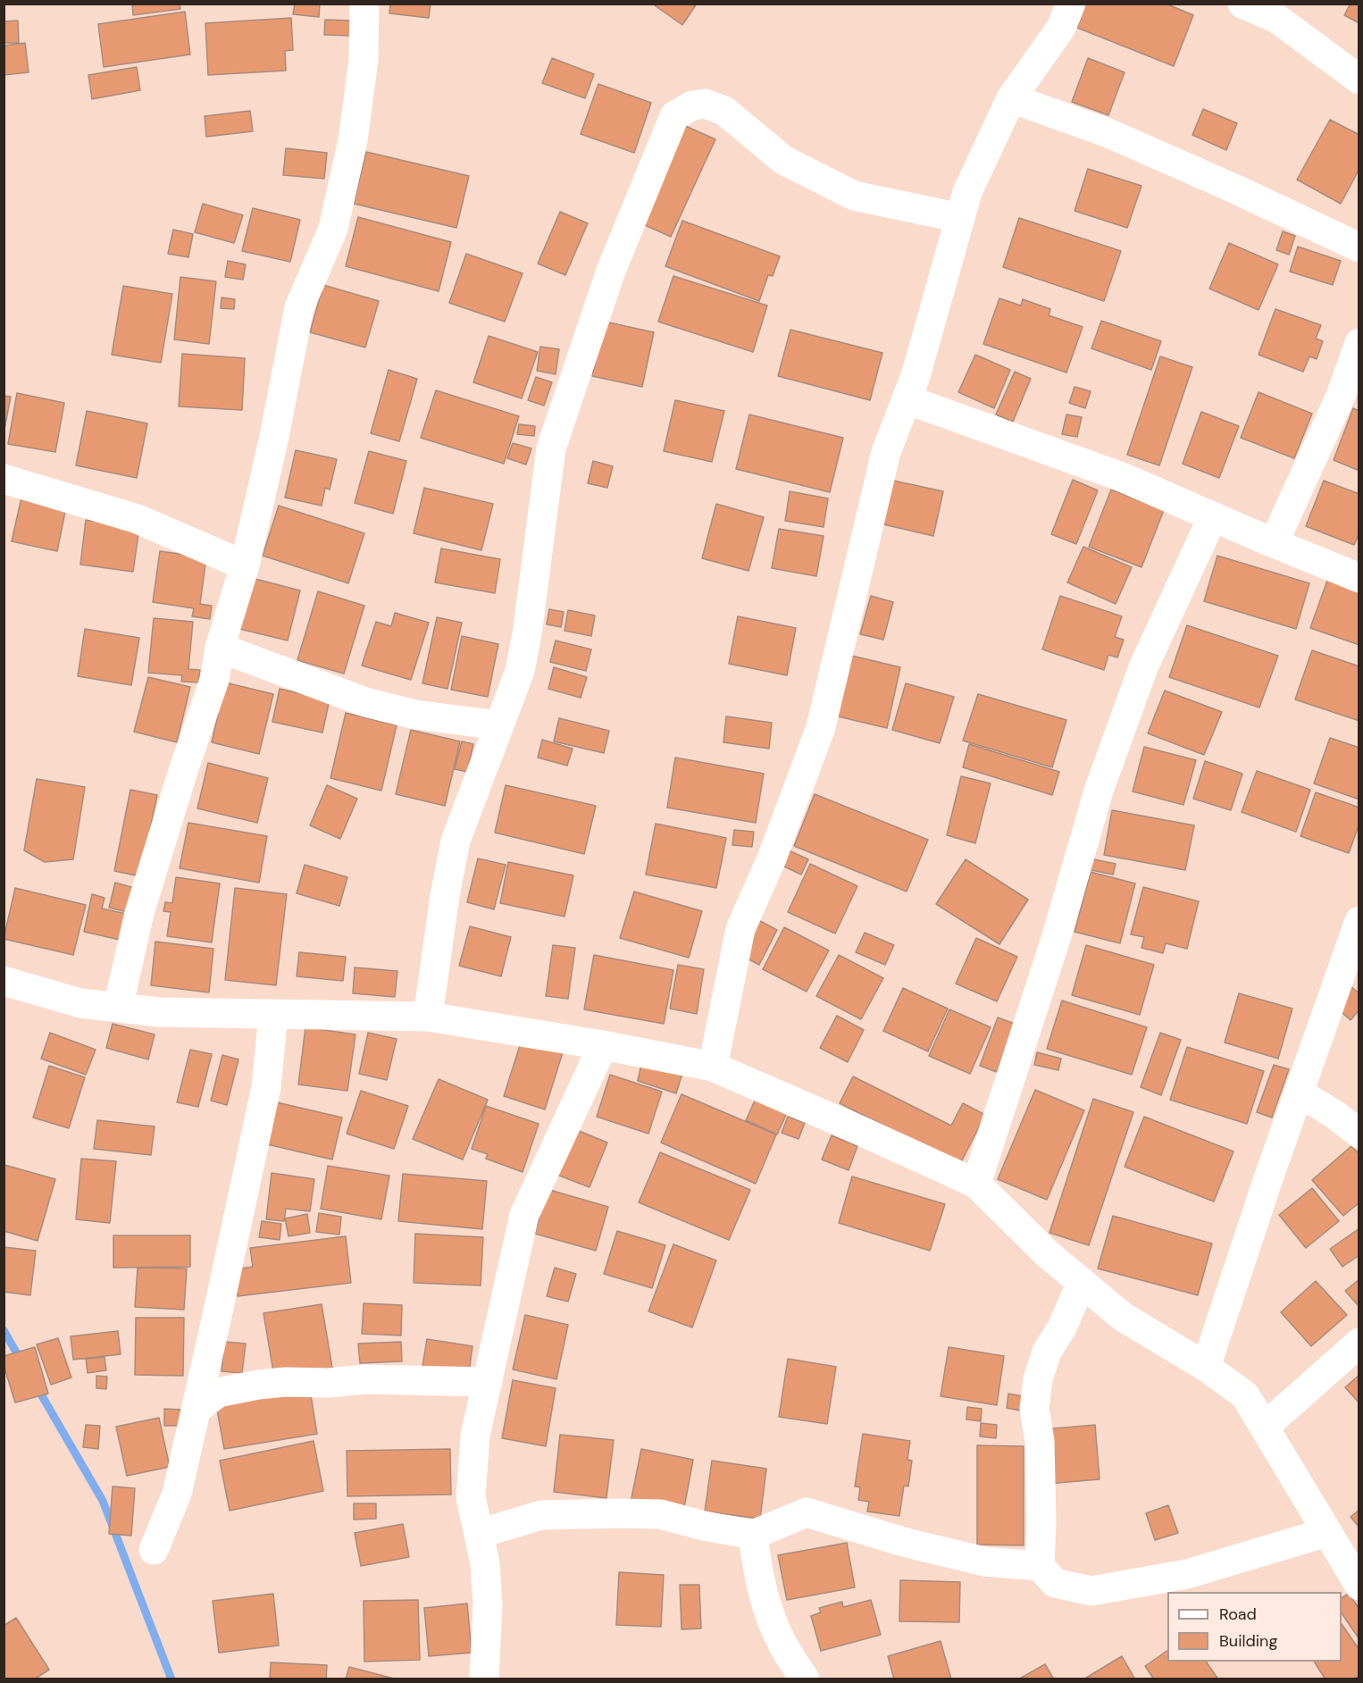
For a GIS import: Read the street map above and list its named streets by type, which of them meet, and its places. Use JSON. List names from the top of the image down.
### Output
{
  "legend": ["Road", "Building"]
}
